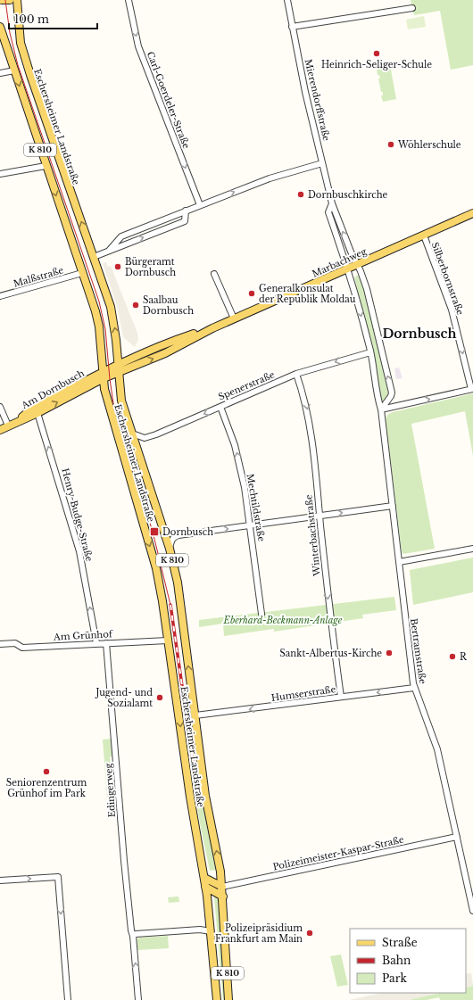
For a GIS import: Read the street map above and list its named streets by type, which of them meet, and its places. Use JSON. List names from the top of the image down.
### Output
{
  "streets": {
    "main road": [
      "Eschersheimer Landstraße",
      "K 810",
      "Marbachweg",
      "Am Dornbusch"
    ],
    "street": [
      "Carl-Goerdeler-Straße",
      "Mierendorffstraße",
      "Malßstraße",
      "Silberbornstraße",
      "Spenerstraße",
      "Mechtildstraße",
      "Henry-Budge-Straße",
      "Winterbachstraße",
      "Am Grünhof",
      "Bertramstraße",
      "Humserstraße",
      "Edingerweg",
      "Polizeimeister-Kaspar-Straße"
    ]
  },
  "crossings": [
    ["Mierendorffstraße", "Marbachweg"],
    ["Mierendorffstraße", "Bertramstraße"],
    ["Eschersheimer Landstraße", "Marbachweg"],
    ["Eschersheimer Landstraße", "Malßstraße"],
    ["Eschersheimer Landstraße", "Spenerstraße"],
    ["Eschersheimer Landstraße", "Am Dornbusch"],
    ["Eschersheimer Landstraße", "Am Grünhof"],
    ["Eschersheimer Landstraße", "Humserstraße"],
    ["Eschersheimer Landstraße", "Polizeimeister-Kaspar-Straße"],
    ["Marbachweg", "Silberbornstraße"],
    ["Marbachweg", "Am Dornbusch"],
    ["Marbachweg", "Bertramstraße"],
    ["Spenerstraße", "Mechtildstraße"],
    ["Spenerstraße", "Winterbachstraße"],
    ["Spenerstraße", "Bertramstraße"],
    ["Am Dornbusch", "Henry-Budge-Straße"],
    ["Henry-Budge-Straße", "Am Grünhof"],
    ["Winterbachstraße", "Humserstraße"],
    ["Am Grünhof", "Edingerweg"],
    ["Bertramstraße", "Humserstraße"],
    ["Bertramstraße", "Polizeimeister-Kaspar-Straße"]
  ],
  "one_way": [
    "Carl-Goerdeler-Straße",
    "Silberbornstraße",
    "Spenerstraße",
    "Mechtildstraße",
    "Henry-Budge-Straße",
    "Winterbachstraße",
    "Humserstraße"
  ],
  "districts": ["Dornbusch"],
  "parks": ["Eberhard-Beckmann-Anlage"],
  "places": {
    "other": [
      "Heinrich-Seliger-Schule",
      "Wöhlerschule",
      "Dornbuschkirche",
      "Bürgeramt Dornbusch",
      "Generalkonsulat der Republik Moldau",
      "Saalbau Dornbusch",
      "Sankt-Albertus-Kirche",
      "R",
      "Jugend- und Sozialamt",
      "Seniorenzentrum Grünhof im Park",
      "Polizeipräsidium Frankfurt am Main"
    ],
    "transit": ["Dornbusch"]
  },
  "legend": ["Straße", "Bahn", "Park"],
  "scale_bar": "100 m"
}
